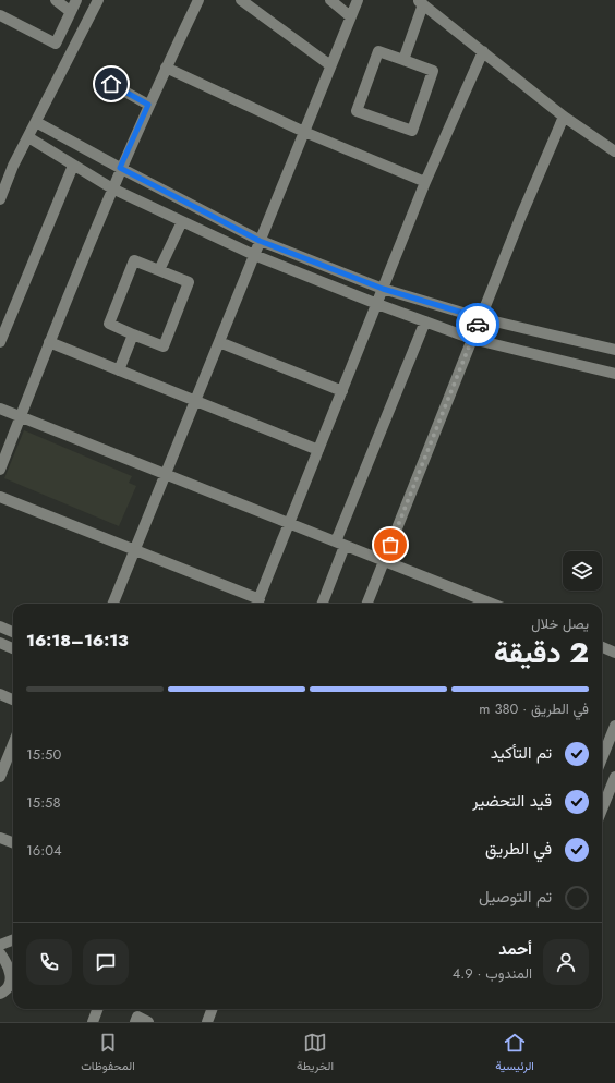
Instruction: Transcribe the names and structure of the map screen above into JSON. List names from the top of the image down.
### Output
{
  "page": {
    "heading": ["2 دقيقة", "يصل خلال", "16:13–16:18"],
    "panel": ["أحمد", "المندوب · 4.9"],
    "bar": "في الطريق · 380 m",
    "list": [
      ["تم التأكيد", "15:50"],
      ["قيد التحضير", "15:58"],
      ["في الطريق", "16:04"],
      "تم التوصيل"
    ],
    "tabs": ["الرئيسية", "الخريطة", "المحفوظات"]
  }
}
